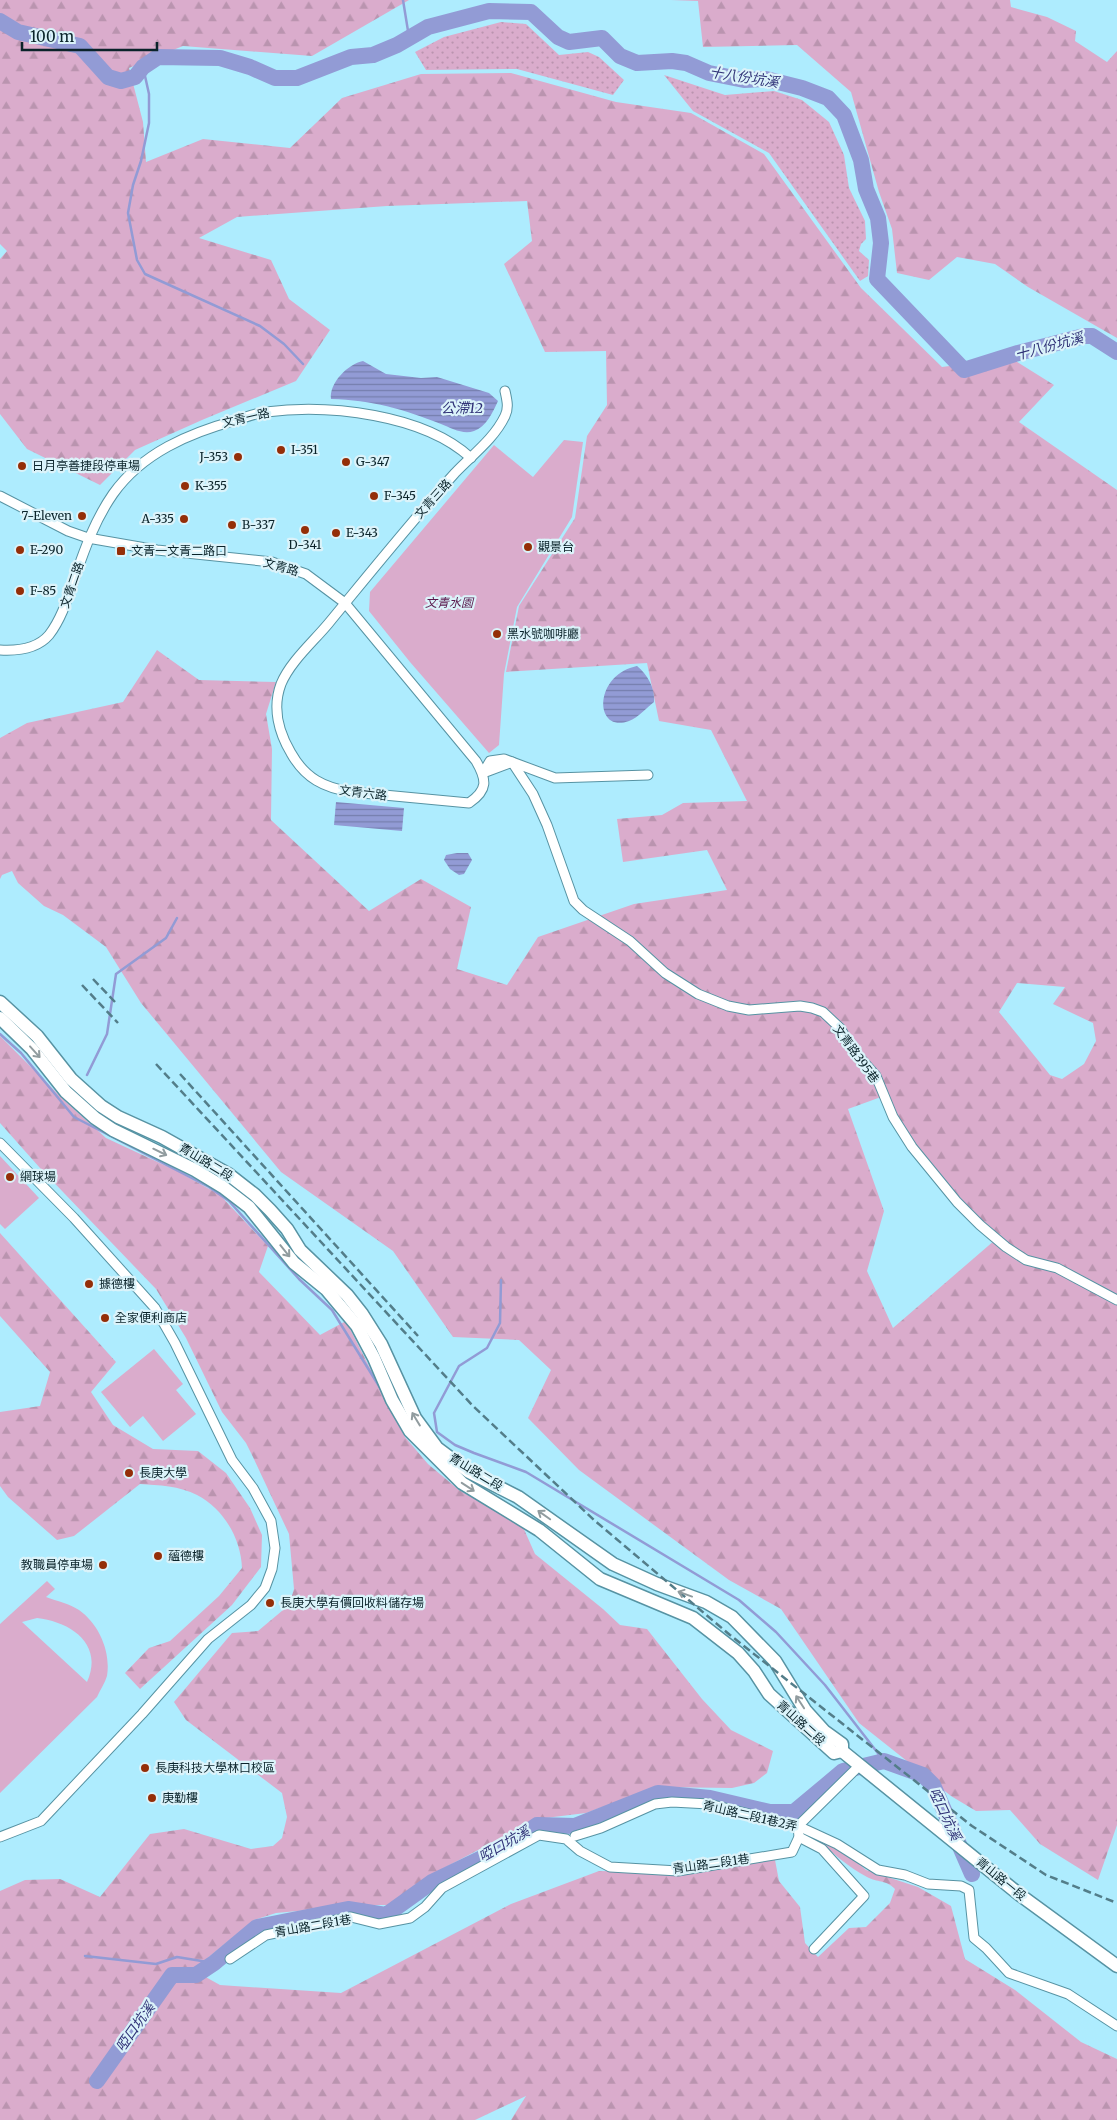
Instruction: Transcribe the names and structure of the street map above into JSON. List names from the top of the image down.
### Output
{
  "streets": {
    "street": [
      "文青一路",
      "文青三路",
      "文青路",
      "文青二路",
      "文青六路",
      "文青路395巷",
      "青山路二段",
      "青山路二段1巷2弄",
      "青山路二段1巷",
      "青山路一段"
    ]
  },
  "crossings": [
    ["文青一路", "文青三路"],
    ["文青一路", "文青路"],
    ["文青一路", "文青二路"],
    ["文青三路", "文青路"],
    ["文青三路", "文青六路"],
    ["文青路", "文青二路"],
    ["文青路", "文青六路"],
    ["青山路二段", "青山路一段"]
  ],
  "water": ["十八份坑溪", "公滯12", "啞口坑溪"],
  "parks": ["文青水園"],
  "places": {
    "other": [
      "I-351",
      "J-353",
      "G-347",
      "日月亭善捷段停車場",
      "K-355",
      "F-345",
      "7-Eleven",
      "A-335",
      "B-337",
      "D-341",
      "E-343",
      "觀景台",
      "E-290",
      "F-85",
      "黑水號咖啡廳",
      "網球場",
      "據德樓",
      "全家便利商店",
      "長庚大學",
      "蘊德樓",
      "教職員停車場",
      "長庚大學有價回收料儲存場",
      "長庚科技大學林口校區",
      "庚勤樓"
    ],
    "transit": ["文青一文青二路口"]
  },
  "scale_bar": "100 m"
}
